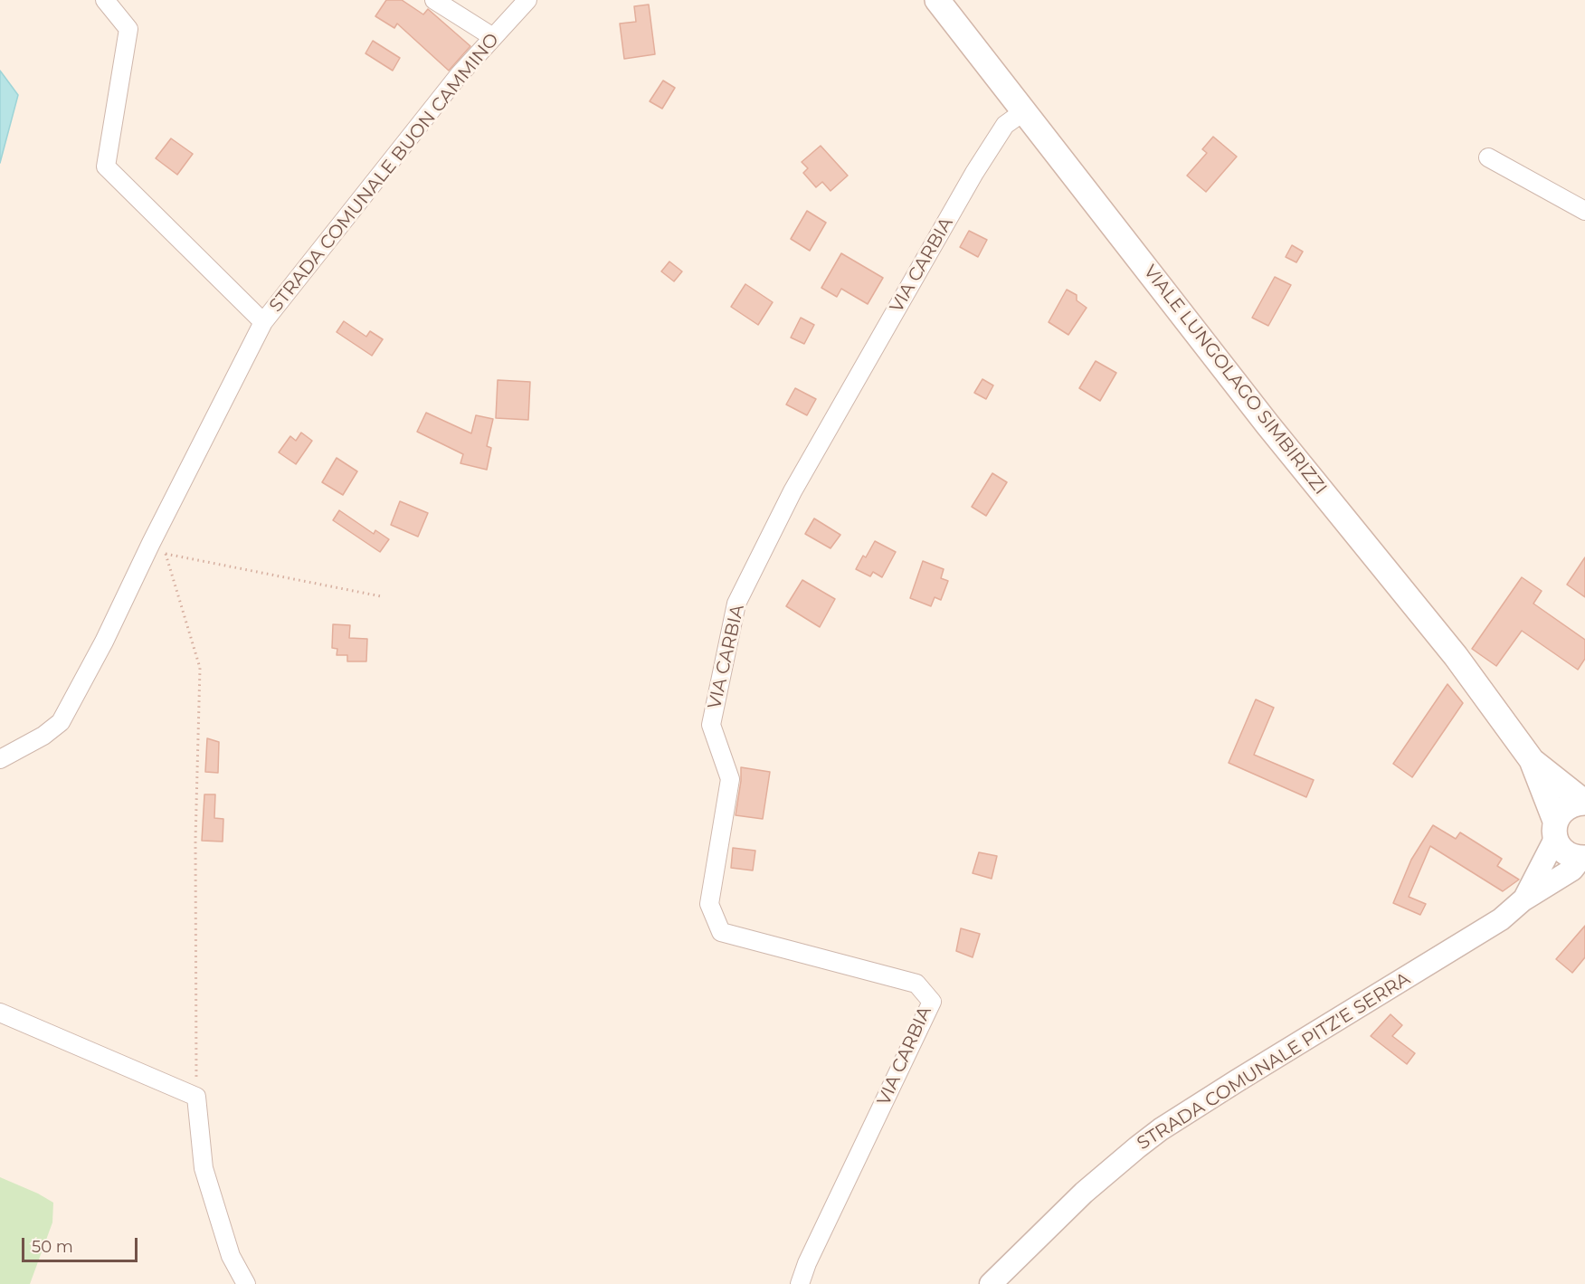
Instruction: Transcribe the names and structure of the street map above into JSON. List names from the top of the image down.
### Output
{
  "streets": {
    "main road": ["VIALE LUNGOLAGO SIMBIRIZZI"],
    "street": ["STRADA COMUNALE BUON CAMMINO", "VIA CARBIA", "STRADA COMUNALE PITZ'E SERRA"]
  },
  "crossings": [
    ["VIA CARBIA", "VIALE LUNGOLAGO SIMBIRIZZI"],
    ["VIALE LUNGOLAGO SIMBIRIZZI", "STRADA COMUNALE PITZ'E SERRA"]
  ],
  "scale_bar": "50 m"
}
